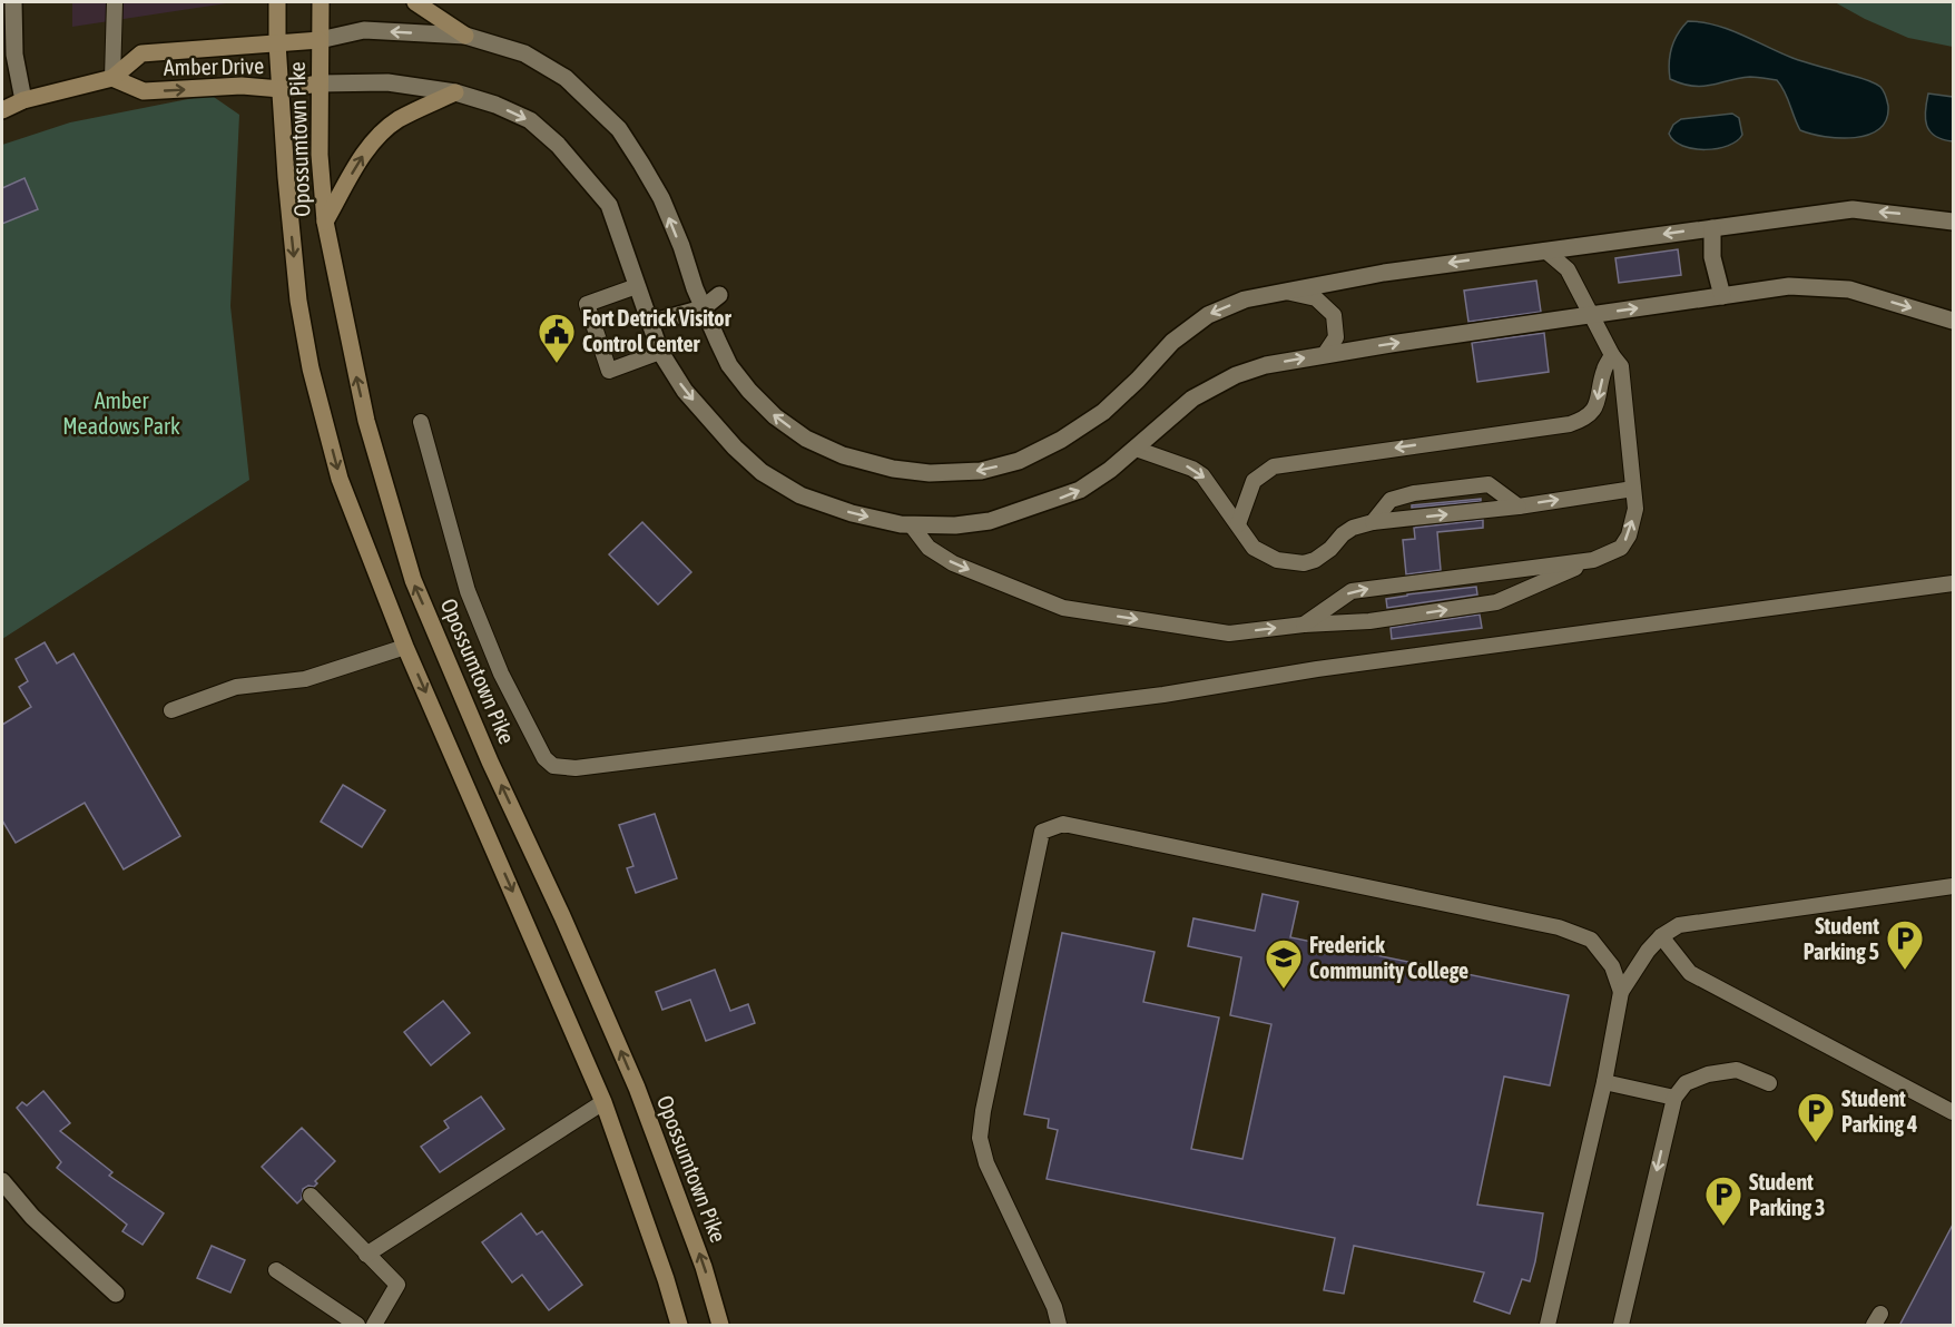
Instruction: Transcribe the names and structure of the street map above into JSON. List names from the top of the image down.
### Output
{
  "streets": {
    "main road": ["Amber Drive", "Opossumtown Pike"]
  },
  "crossings": [
    ["Amber Drive", "Opossumtown Pike"]
  ],
  "parks": ["Amber Meadows Park"],
  "places": {
    "public building": ["Fort Detrick Visitor Control Center"],
    "parking": ["Student Parking 5", "Student Parking 4", "Student Parking 3"],
    "school or university": ["Frederick Community College"]
  }
}
